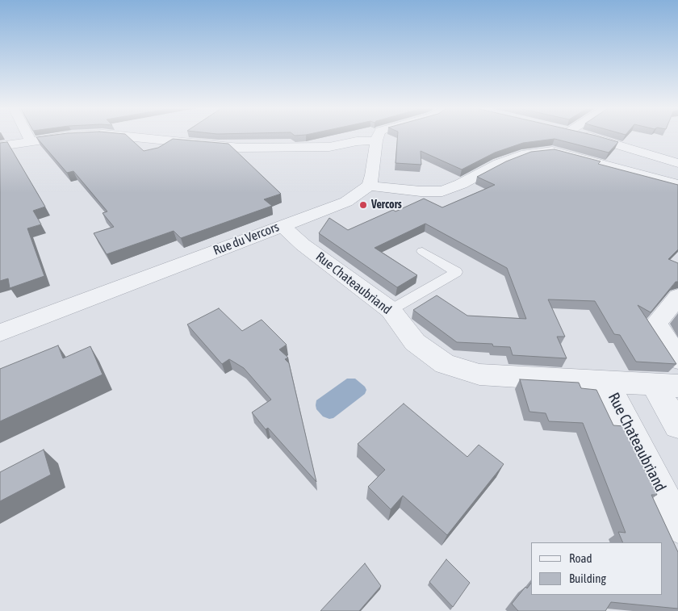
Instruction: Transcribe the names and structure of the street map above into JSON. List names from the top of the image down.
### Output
{
  "streets": {
    "street": ["Rue du Vercors", "Rue Chateaubriand"]
  },
  "crossings": [
    ["Rue du Vercors", "Rue Chateaubriand"]
  ],
  "places": ["Vercors"],
  "legend": ["Road", "Building"]
}
